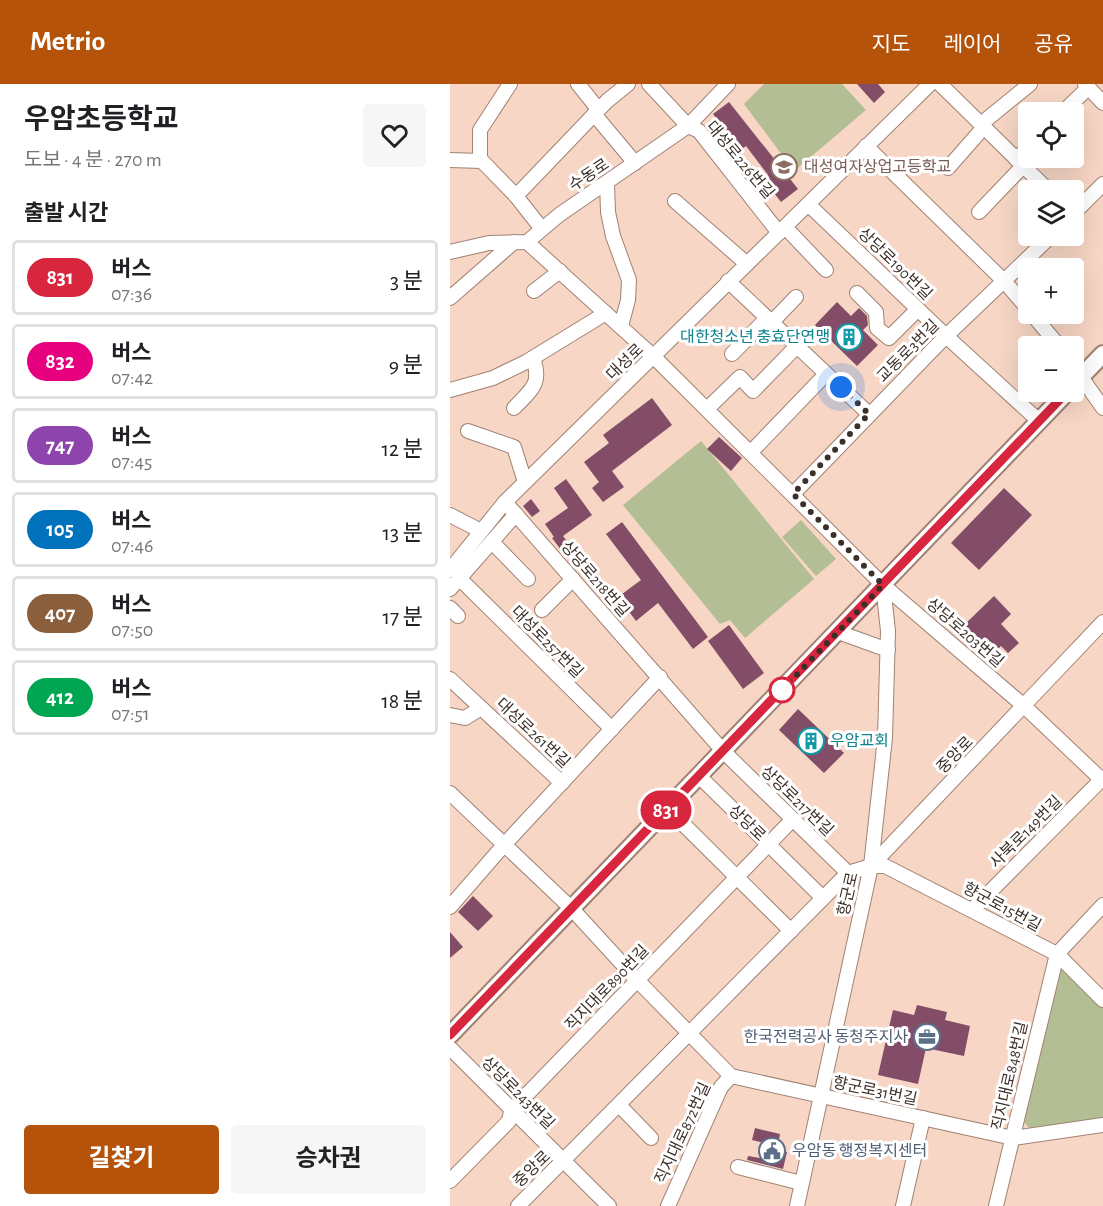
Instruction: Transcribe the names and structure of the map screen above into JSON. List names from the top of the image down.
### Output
{
  "streets": {
    "street": [
      "대성로226번길",
      "수동로",
      "상당로190번길",
      "교동로3번길",
      "대성로",
      "상당로218번길",
      "상당로203번길",
      "대성로257번길",
      "대성로261번길",
      "중앙로",
      "상당로217번길",
      "상당로",
      "사북로149번길",
      "향군로",
      "향군로15번길",
      "직지대로890번길",
      "직지대로848번길",
      "향군로31번길",
      "상당로243번길",
      "직지대로872번길"
    ]
  },
  "crossings": [
    ["대성로226번길", "수동로"],
    ["대성로226번길", "대성로"],
    ["수동로", "상당로203번길"],
    ["상당로190번길", "교동로3번길"],
    ["상당로190번길", "대성로"],
    ["교동로3번길", "상당로203번길"],
    ["대성로", "상당로218번길"],
    ["대성로", "상당로203번길"],
    ["대성로", "대성로257번길"],
    ["상당로218번길", "상당로217번길"],
    ["상당로203번길", "중앙로"],
    ["상당로203번길", "사북로149번길"],
    ["상당로203번길", "향군로"],
    ["중앙로", "상당로217번길"],
    ["중앙로", "향군로"],
    ["중앙로", "향군로15번길"],
    ["중앙로", "상당로243번길"],
    ["상당로217번길", "직지대로890번길"],
    ["상당로", "직지대로890번길"],
    ["사북로149번길", "향군로15번길"],
    ["향군로", "향군로15번길"],
    ["향군로", "향군로31번길"],
    ["향군로15번길", "직지대로848번길"],
    ["직지대로890번길", "상당로243번길"],
    ["직지대로848번길", "향군로31번길"],
    ["향군로31번길", "직지대로872번길"]
  ],
  "places": {
    "school or university": ["대성여자상업고등학교"],
    "building": ["대한청소년 충효단연맹", "우암교회"],
    "office": ["한국전력공사 동청주지사"],
    "public building": ["우암동 행정복지센터"]
  },
  "lines": ["bus line 831"],
  "page": {
    "header": "Metrio",
    "nav": ["지도", "레이어", "공유"],
    "heading": [
      ["우암초등학교", "도보 · 4 분 · 270 m"],
      "출발 시간"
    ],
    "on_map": "831",
    "map_buttons": ["+", "−"],
    "list": [
      {
        "mark": "831",
        "name": "버스",
        "note": "07:36",
        "value": "3 분"
      },
      {
        "mark": "832",
        "name": "버스",
        "note": "07:42",
        "value": "9 분"
      },
      {
        "mark": "747",
        "name": "버스",
        "note": "07:45",
        "value": "12 분"
      },
      {
        "mark": "105",
        "name": "버스",
        "note": "07:46",
        "value": "13 분"
      },
      {
        "mark": "407",
        "name": "버스",
        "note": "07:50",
        "value": "17 분"
      },
      {
        "mark": "412",
        "name": "버스",
        "note": "07:51",
        "value": "18 분"
      }
    ],
    "buttons": ["길찾기", "승차권"]
  }
}
